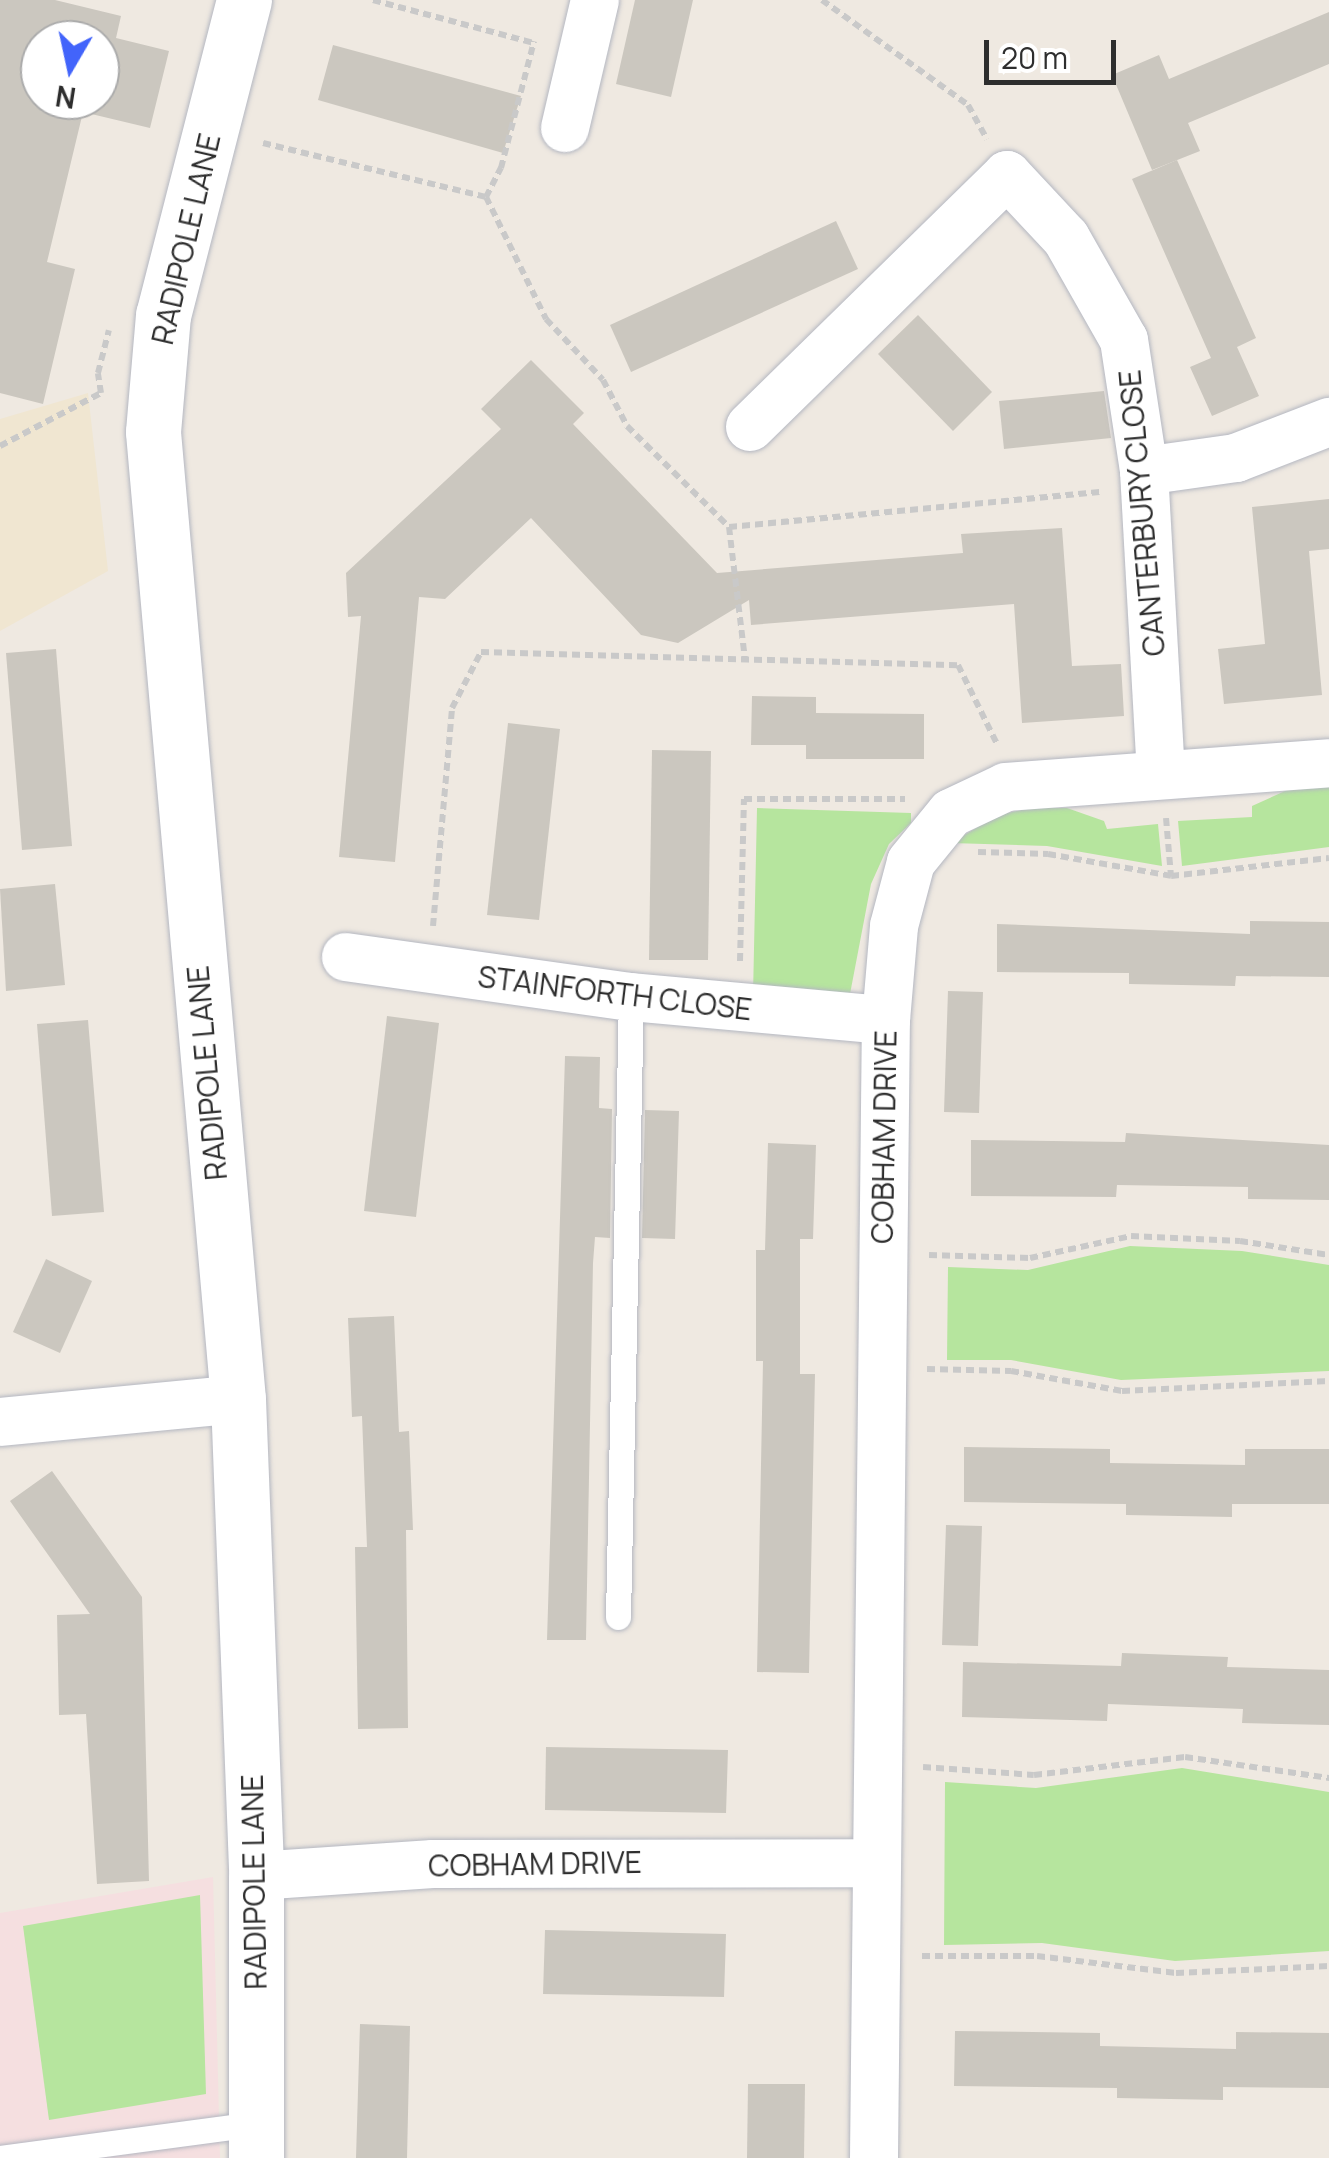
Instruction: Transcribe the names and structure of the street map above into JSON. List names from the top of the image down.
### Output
{
  "streets": {
    "main road": ["RADIPOLE LANE"],
    "street": ["CANTERBURY CLOSE", "STAINFORTH CLOSE", "COBHAM DRIVE"]
  },
  "crossings": [
    ["RADIPOLE LANE", "COBHAM DRIVE"],
    ["STAINFORTH CLOSE", "COBHAM DRIVE"]
  ],
  "scale_bar": "20 m",
  "north": "bottom"
}
